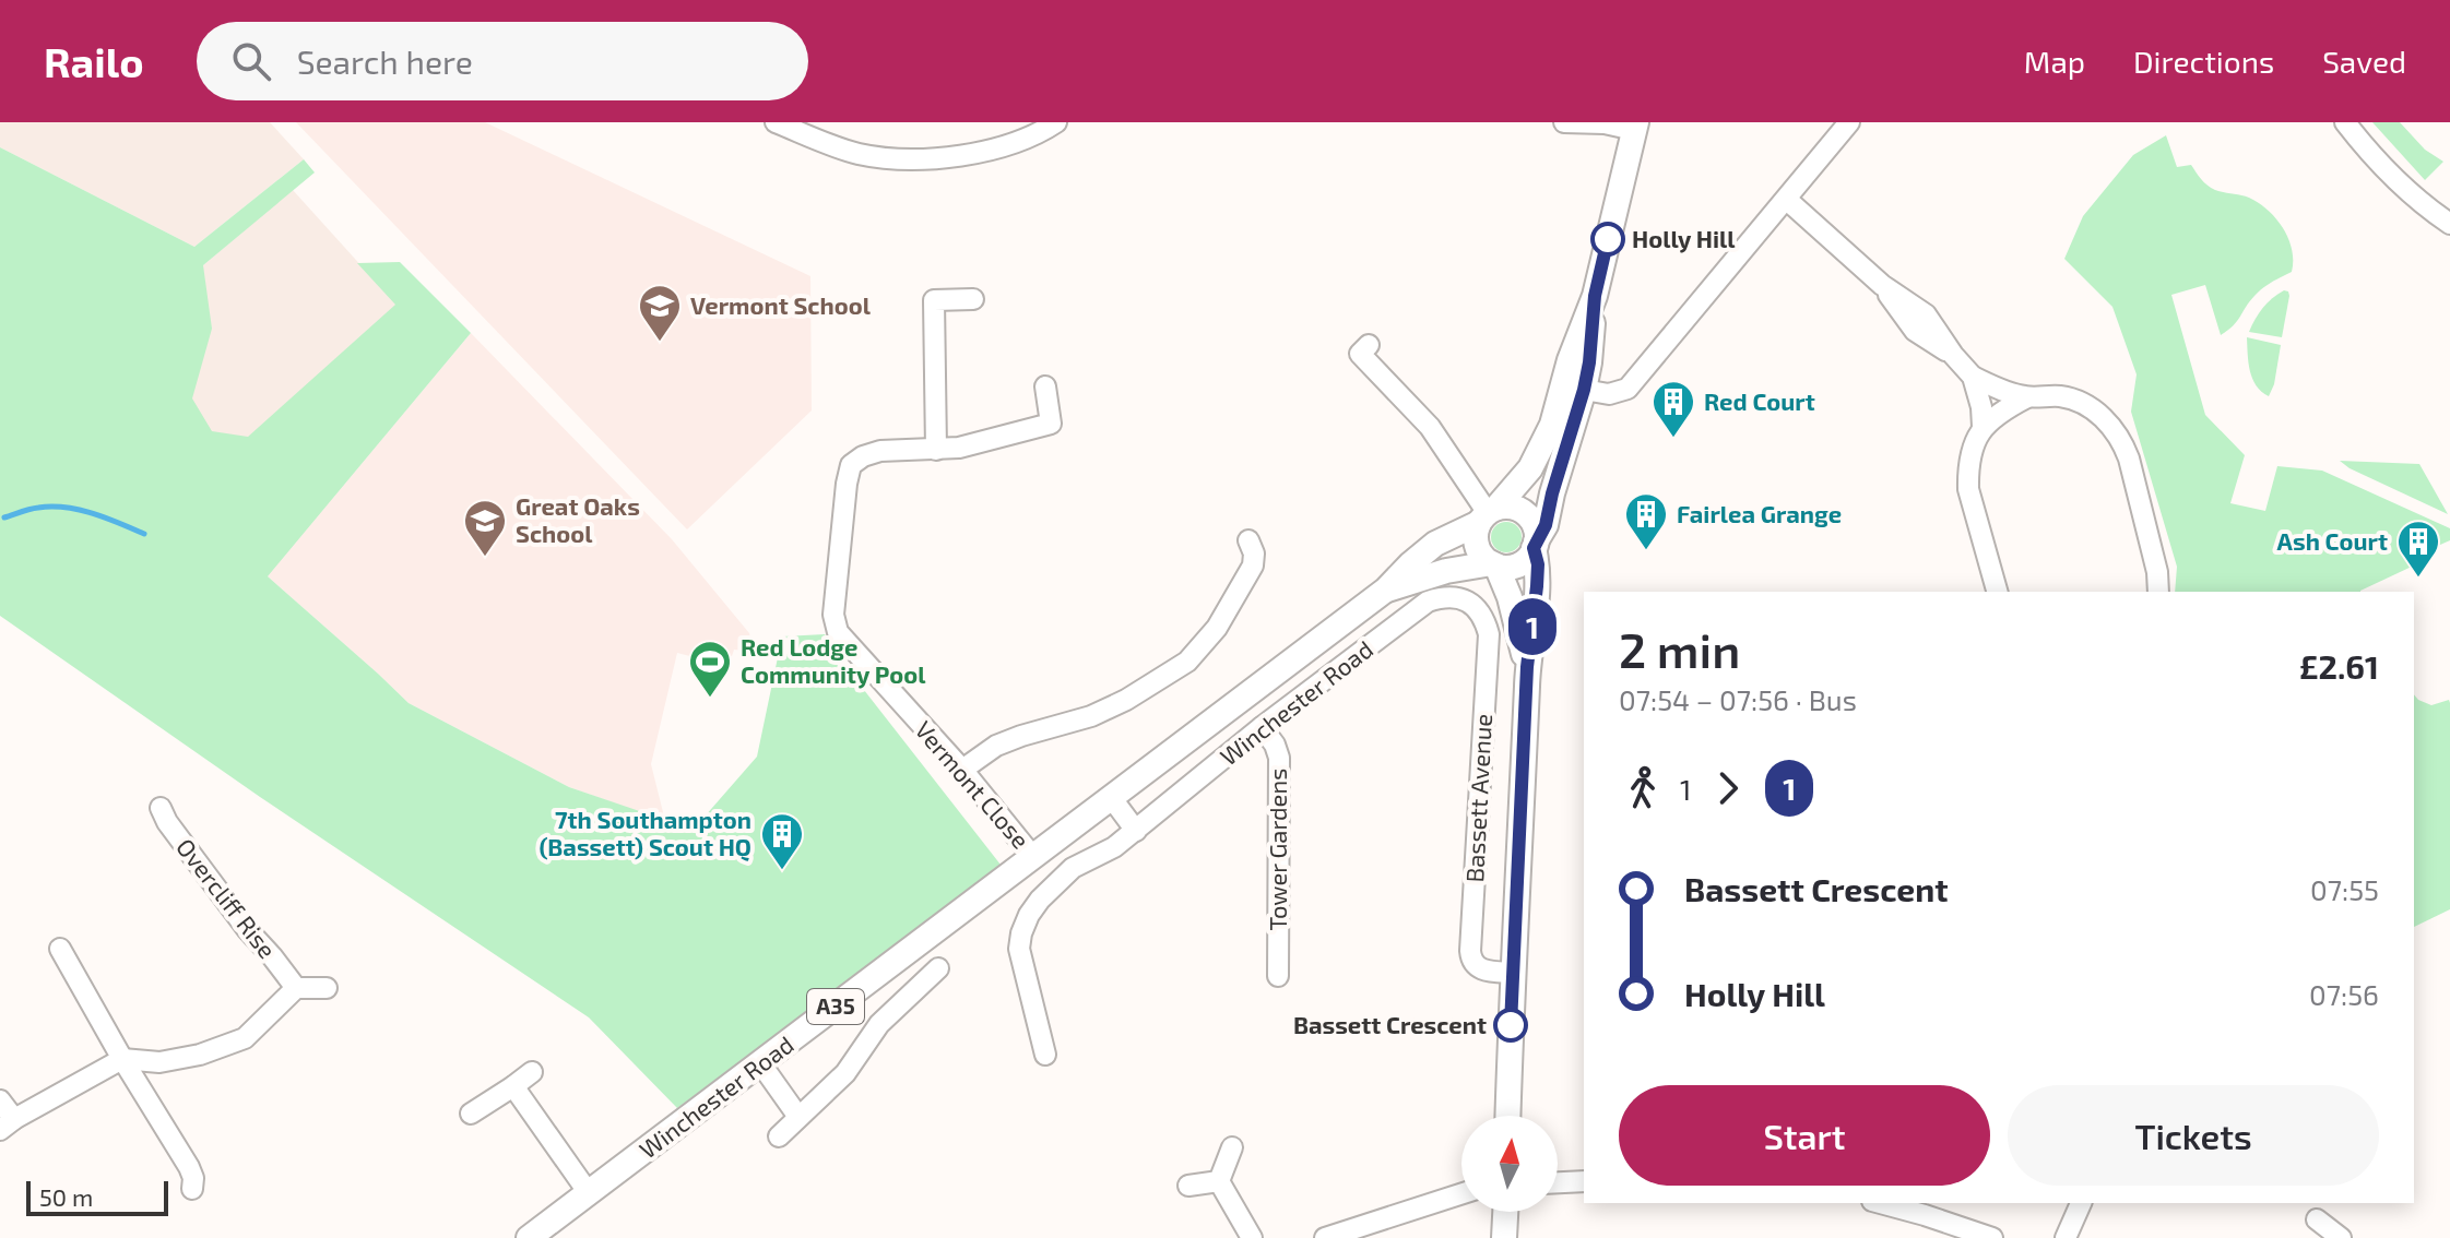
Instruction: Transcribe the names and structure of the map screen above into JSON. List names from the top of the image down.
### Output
{
  "streets": {
    "main road": ["Winchester Road", "Bassett Avenue", "A35"],
    "street": ["Vermont Close", "Tower Gardens", "Overcliff Rise"]
  },
  "crossings": [
    ["Winchester Road", "Vermont Close"],
    ["Winchester Road", "Bassett Avenue"],
    ["Winchester Road", "Tower Gardens"]
  ],
  "places": {
    "other": ["Holly Hill", "Bassett Crescent"],
    "school or university": ["Vermont School", "Great Oaks School"],
    "building": [
      "Red Court",
      "Fairlea Grange",
      "Ash Court",
      "7th Southampton (Bassett) Scout HQ"
    ],
    "sports": ["Red Lodge Community Pool"]
  },
  "lines": ["bus line 1"],
  "scale_bar": "50 m",
  "north": "top",
  "page": {
    "header": "Railo",
    "search": "Search here",
    "nav": ["Map", "Directions", "Saved"],
    "on_map": "1",
    "heading": ["2 min", "07:54 – 07:56 · Bus", "£2.61"],
    "legs": ["1", "1"],
    "list": [
      {
        "name": "Bassett Crescent",
        "value": "07:55"
      },
      {
        "name": "Holly Hill",
        "value": "07:56"
      }
    ],
    "buttons": ["Start", "Tickets"],
    "scale": "50 m"
  }
}
